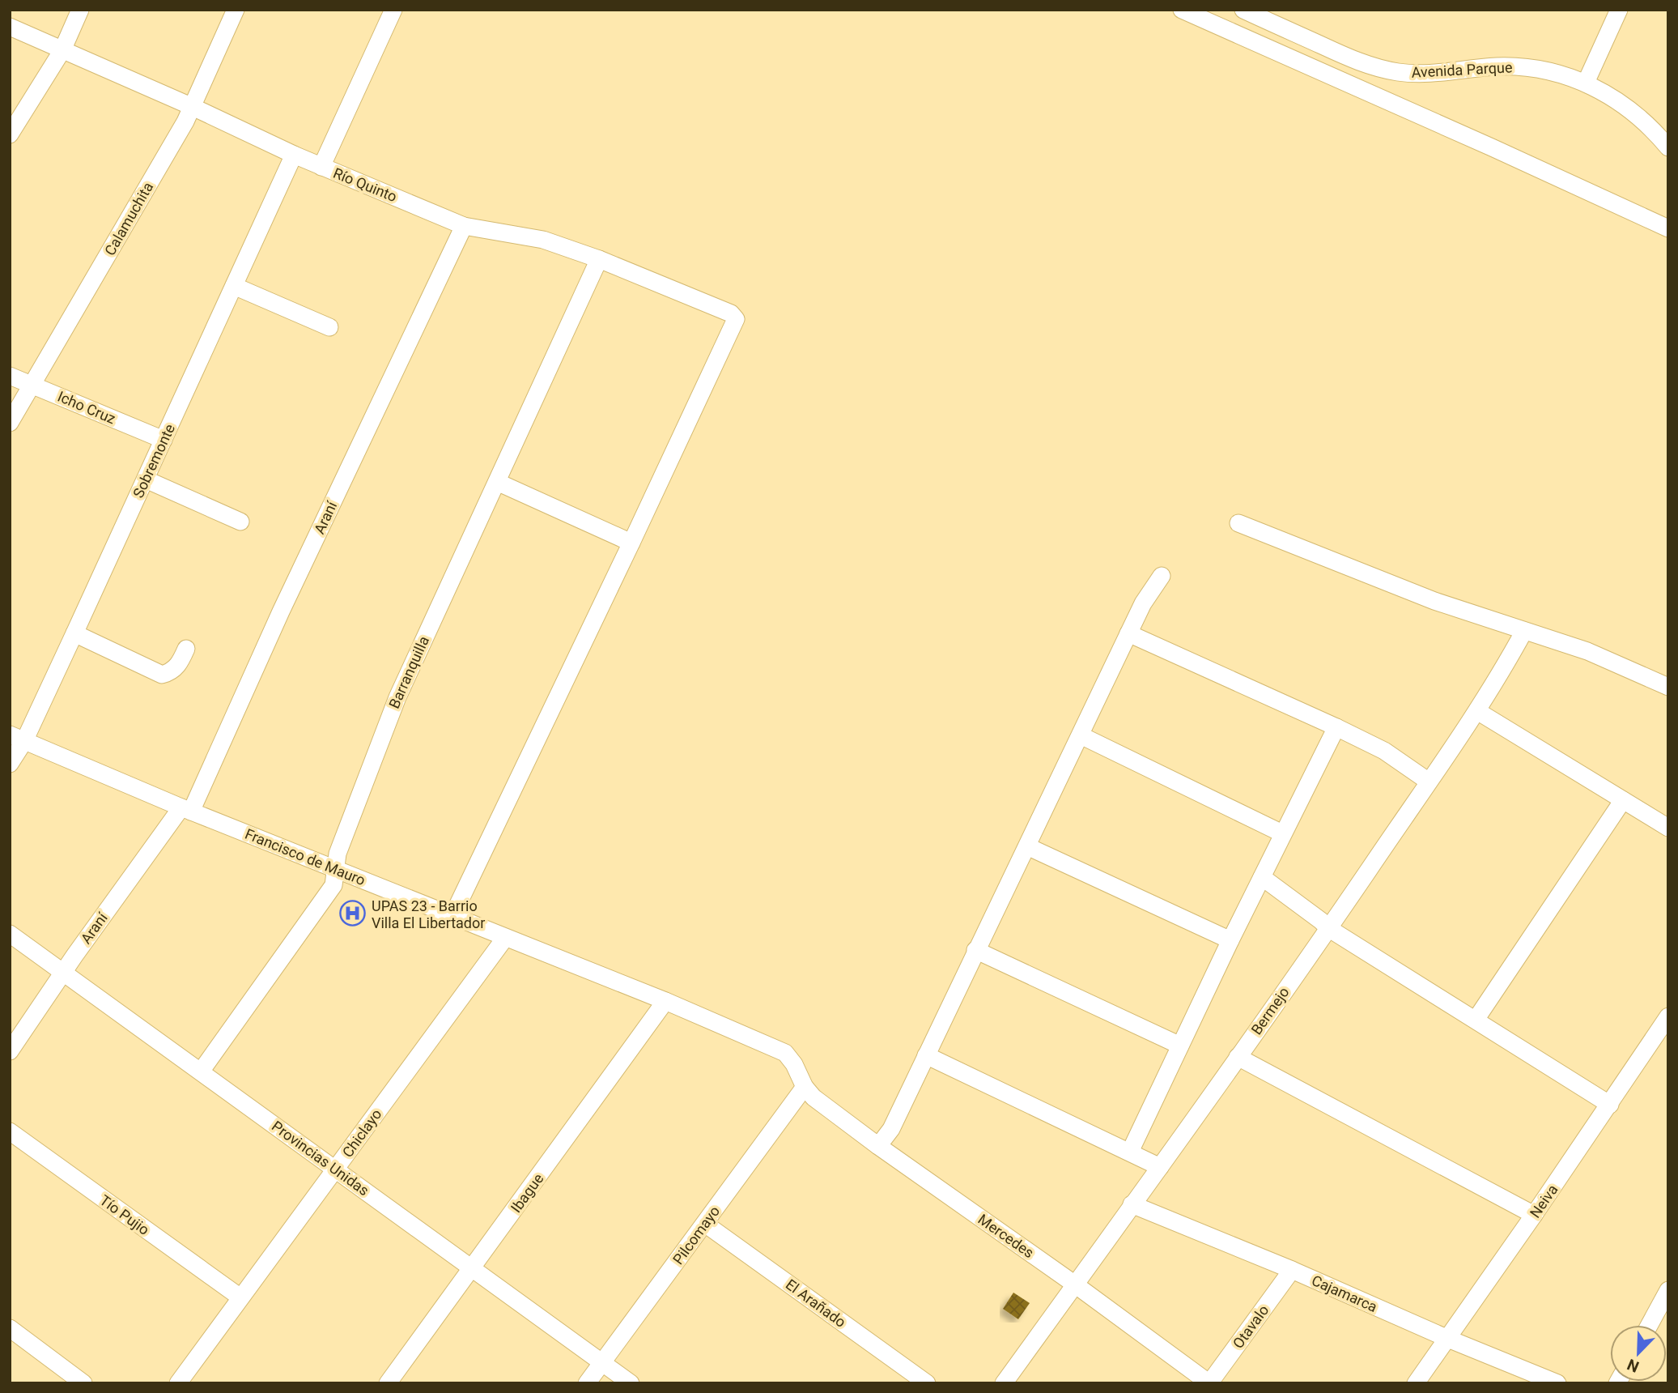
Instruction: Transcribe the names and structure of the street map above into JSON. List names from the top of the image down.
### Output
{
  "streets": {
    "street": [
      "Avenida Parque",
      "Río Quinto",
      "Calamuchita",
      "Icho Cruz",
      "Sobremonte",
      "Araní",
      "Barranquilla",
      "Francisco de Mauro",
      "Bermejo",
      "Chiclayo",
      "Provincias Unidas",
      "Ibague",
      "Neiva",
      "Tío Pujio",
      "Pilcomayo",
      "Mercedes",
      "Cajamarca",
      "El Arañado",
      "Otavalo"
    ]
  },
  "crossings": [
    ["Río Quinto", "Calamuchita"],
    ["Río Quinto", "Sobremonte"],
    ["Río Quinto", "Araní"],
    ["Río Quinto", "Barranquilla"],
    ["Calamuchita", "Icho Cruz"],
    ["Icho Cruz", "Sobremonte"],
    ["Sobremonte", "Francisco de Mauro"],
    ["Araní", "Francisco de Mauro"],
    ["Araní", "Provincias Unidas"],
    ["Barranquilla", "Francisco de Mauro"],
    ["Barranquilla", "Provincias Unidas"],
    ["Francisco de Mauro", "Chiclayo"],
    ["Francisco de Mauro", "Ibague"],
    ["Francisco de Mauro", "Pilcomayo"],
    ["Francisco de Mauro", "Mercedes"],
    ["Bermejo", "Mercedes"],
    ["Bermejo", "Cajamarca"],
    ["Chiclayo", "Provincias Unidas"],
    ["Chiclayo", "Tío Pujio"],
    ["Provincias Unidas", "Ibague"],
    ["Provincias Unidas", "Pilcomayo"],
    ["Neiva", "Cajamarca"],
    ["Pilcomayo", "Mercedes"],
    ["Pilcomayo", "El Arañado"],
    ["Mercedes", "Otavalo"],
    ["Cajamarca", "Otavalo"]
  ],
  "places": {
    "hospital": ["UPAS 23 - Barrio Villa El Libertador"]
  },
  "north": "bottom left"
}
